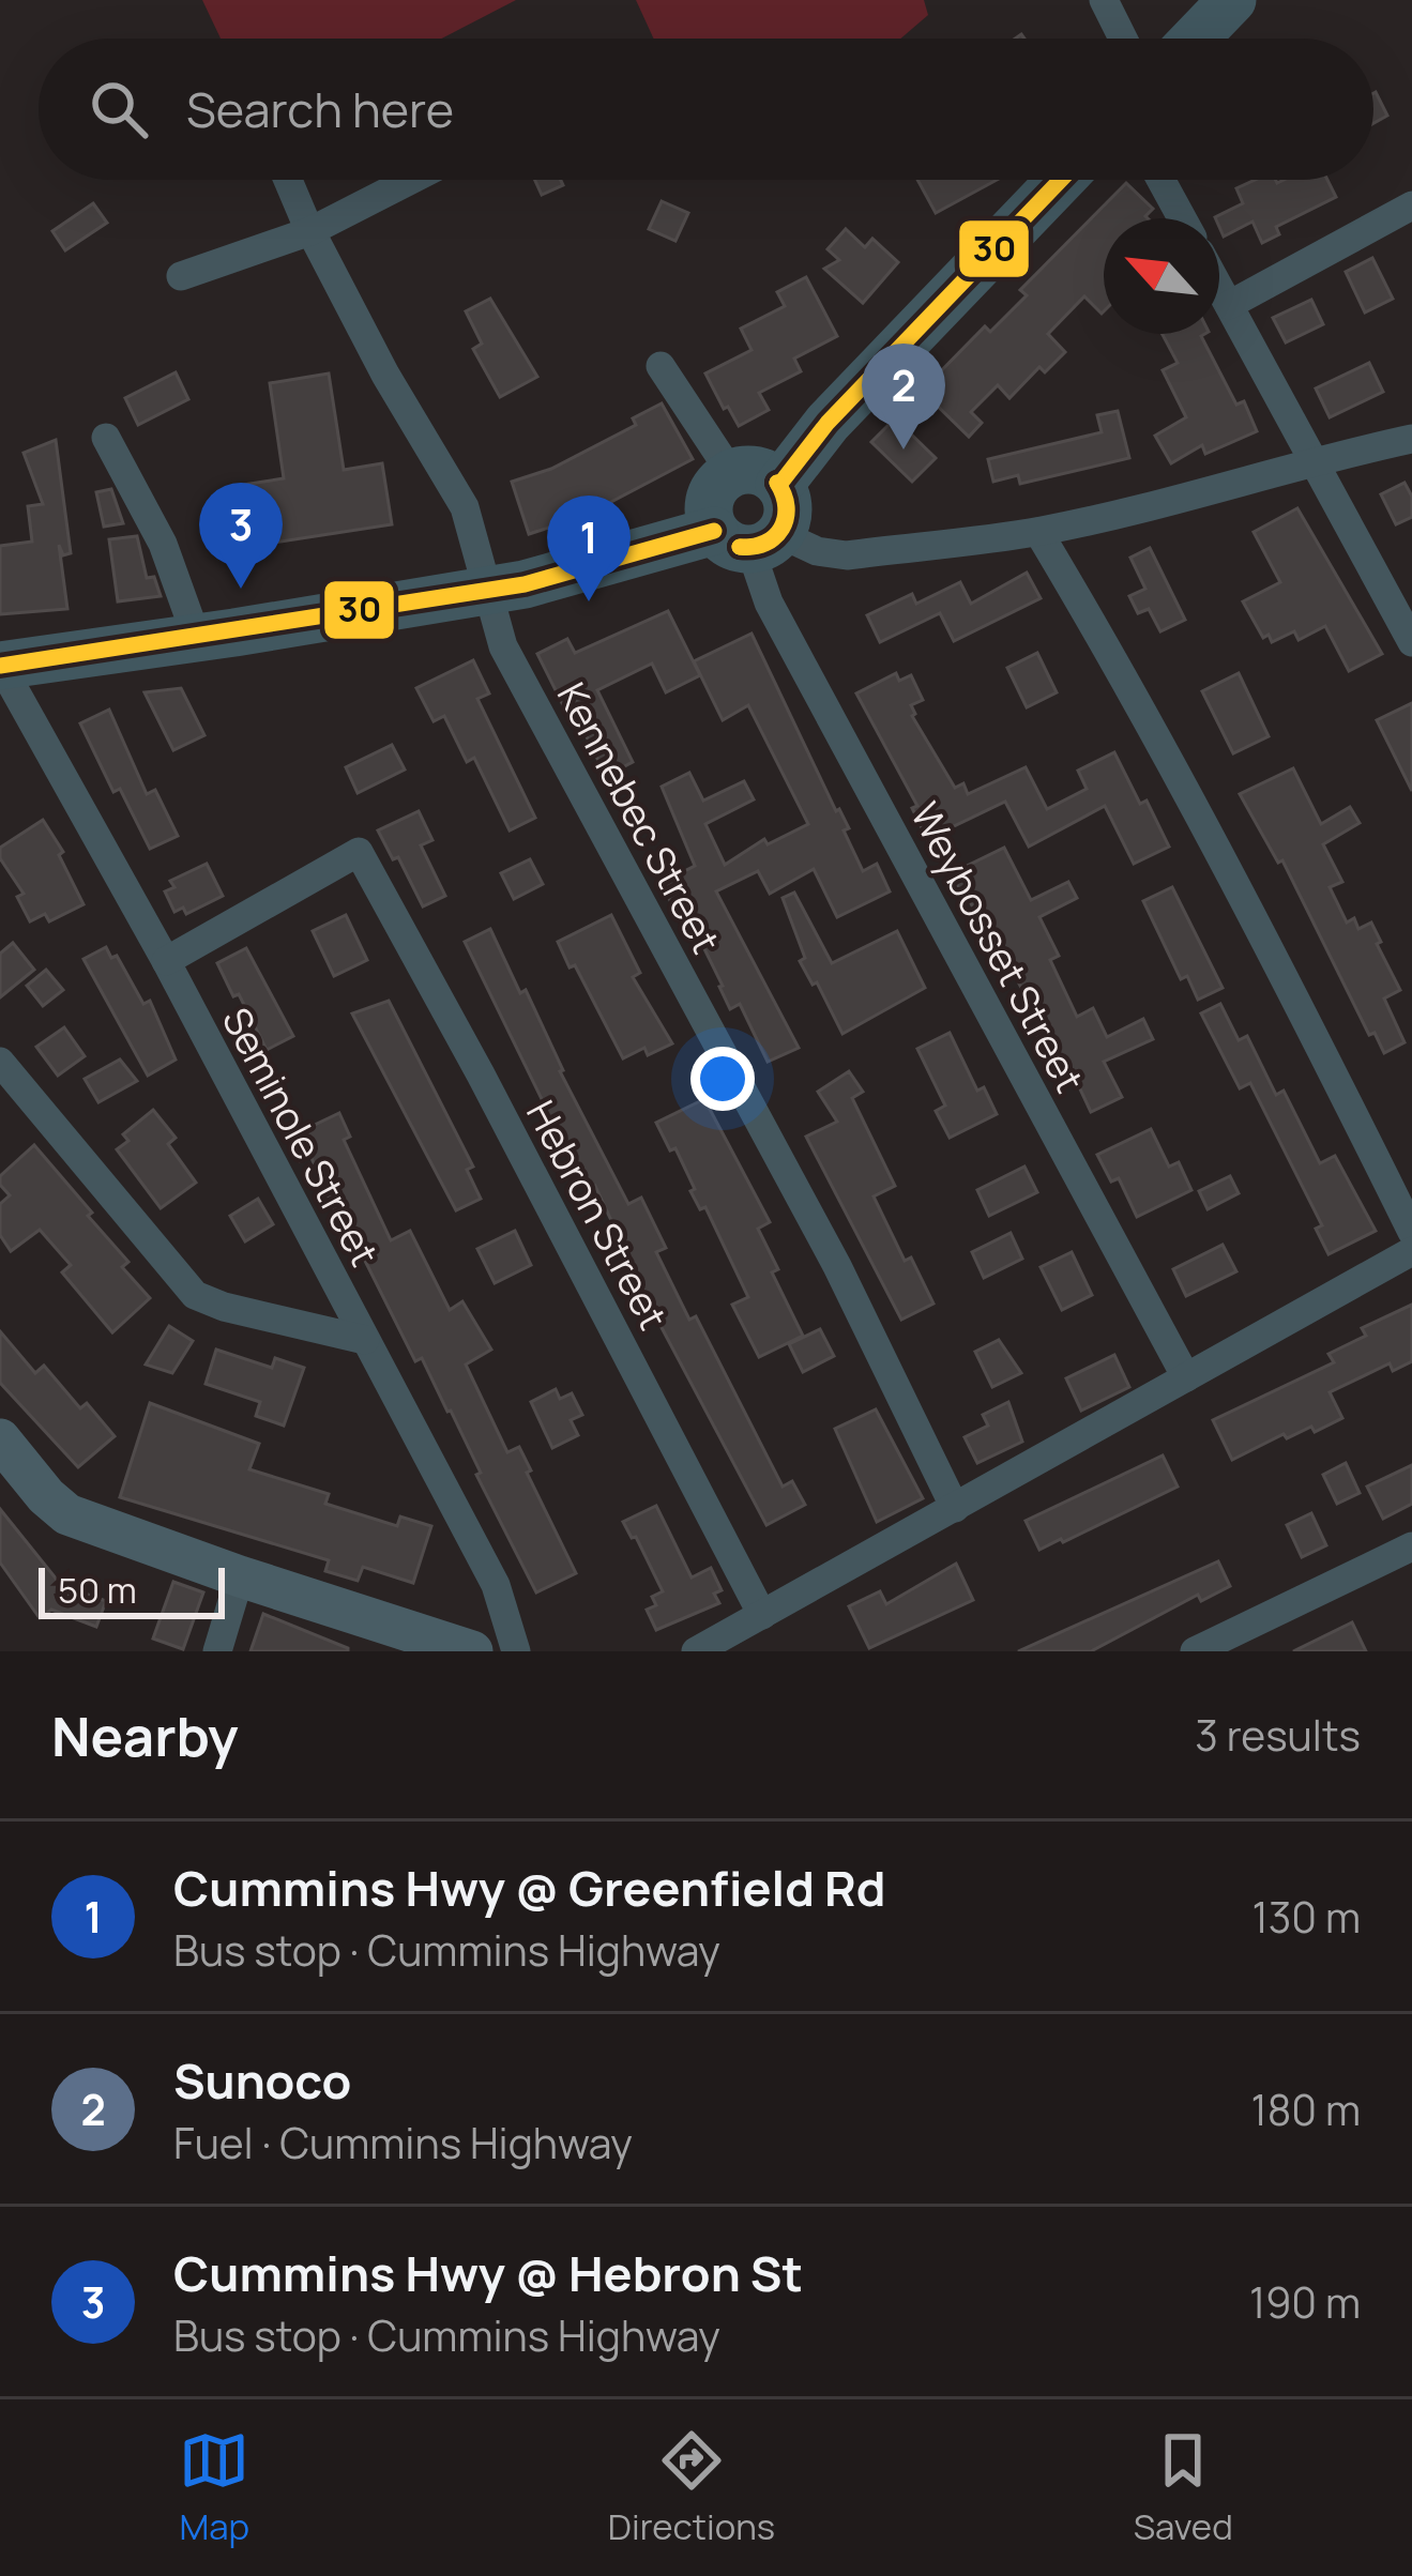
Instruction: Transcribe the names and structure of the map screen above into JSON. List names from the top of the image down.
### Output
{
  "streets": {
    "street": [
      "Kennebec Street",
      "Weybosset Street",
      "Seminole Street",
      "Hebron Street"
    ]
  },
  "crossings": [
    ["Seminole Street", "Hebron Street"]
  ],
  "lines": ["transit line 30"],
  "scale_bar": "50 m",
  "north": "top left",
  "page": {
    "search": "Search here",
    "pins": ["2", "3", "1"],
    "scale": "50 m",
    "heading": ["Nearby", "3 results"],
    "list": [
      {
        "mark": "1",
        "name": "Cummins Hwy @ Greenfield Rd",
        "note": "Bus stop · Cummins Highway",
        "value": "130 m"
      },
      {
        "mark": "2",
        "name": "Sunoco",
        "note": "Fuel · Cummins Highway",
        "value": "180 m"
      },
      {
        "mark": "3",
        "name": "Cummins Hwy @ Hebron St",
        "note": "Bus stop · Cummins Highway",
        "value": "190 m"
      }
    ],
    "nav": ["Map", "Directions", "Saved"]
  }
}
